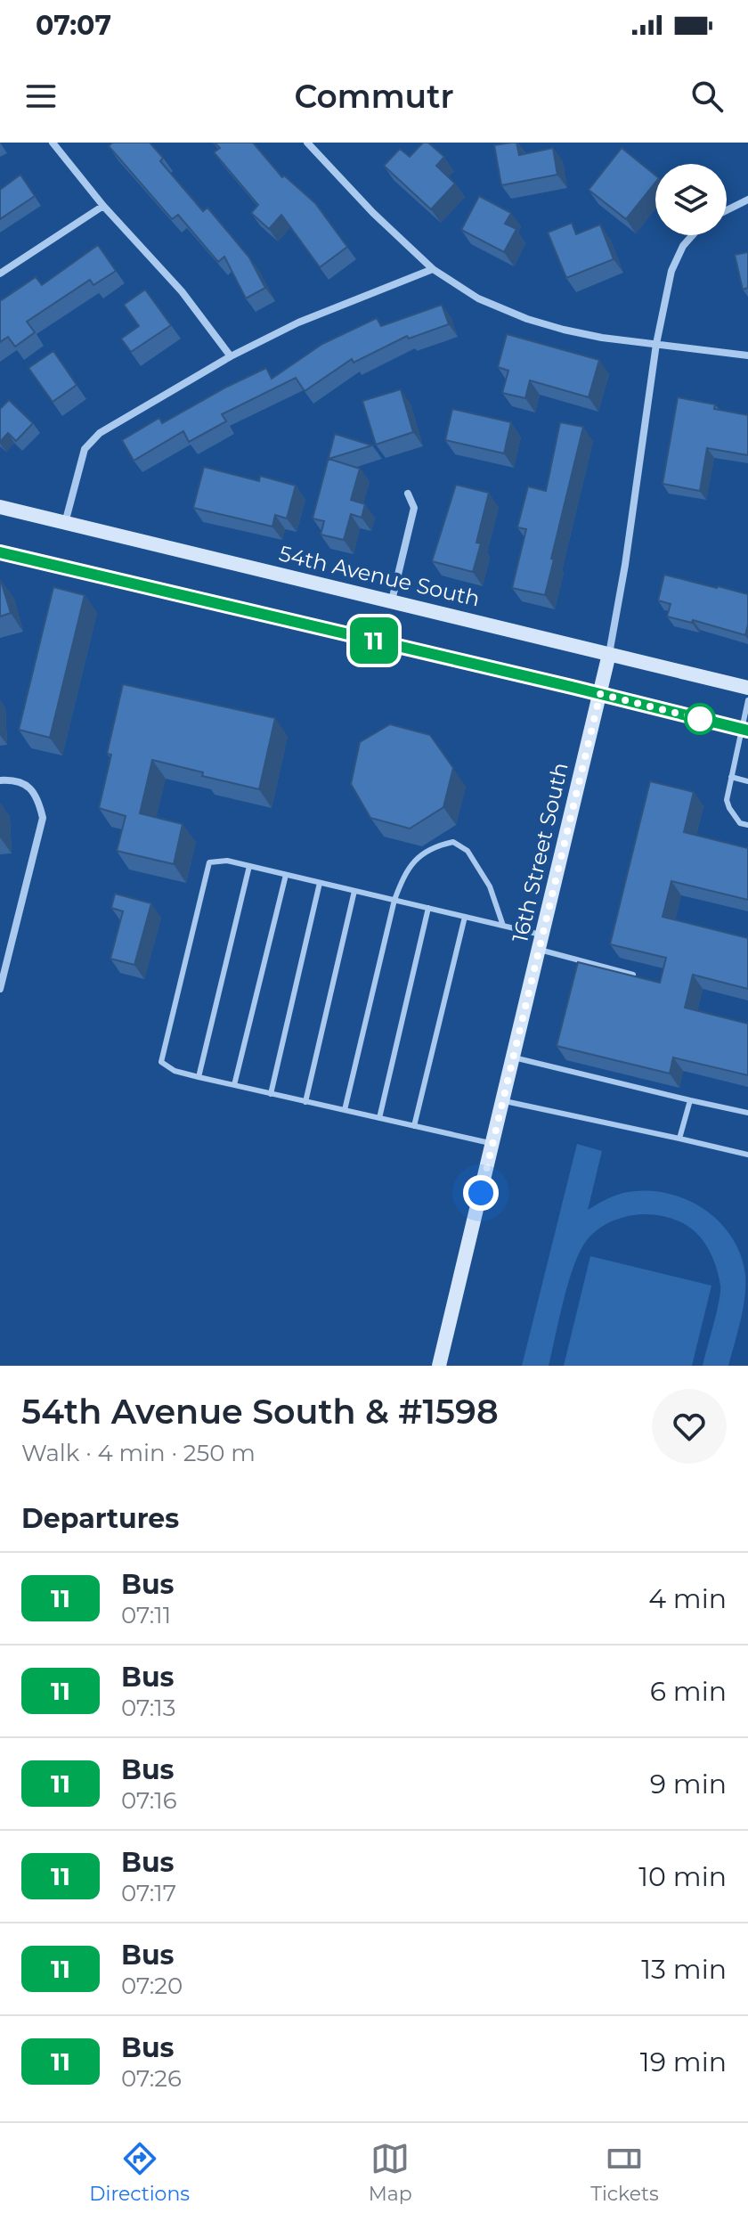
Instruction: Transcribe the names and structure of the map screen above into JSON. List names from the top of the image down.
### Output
{
  "streets": {
    "main road": ["54th Avenue South", "16th Street South"]
  },
  "crossings": [
    ["54th Avenue South", "16th Street South"]
  ],
  "lines": ["bus line 11"],
  "page": {
    "status": "07:07",
    "header": "Commutr",
    "on_map": "11",
    "heading": [
      ["54th Avenue South & #1598", "Walk · 4 min · 250 m"],
      "Departures"
    ],
    "list": [
      {
        "mark": "11",
        "name": "Bus",
        "note": "07:11",
        "value": "4 min"
      },
      {
        "mark": "11",
        "name": "Bus",
        "note": "07:13",
        "value": "6 min"
      },
      {
        "mark": "11",
        "name": "Bus",
        "note": "07:16",
        "value": "9 min"
      },
      {
        "mark": "11",
        "name": "Bus",
        "note": "07:17",
        "value": "10 min"
      },
      {
        "mark": "11",
        "name": "Bus",
        "note": "07:20",
        "value": "13 min"
      },
      {
        "mark": "11",
        "name": "Bus",
        "note": "07:26",
        "value": "19 min"
      }
    ],
    "tabs": ["Directions", "Map", "Tickets"]
  }
}
